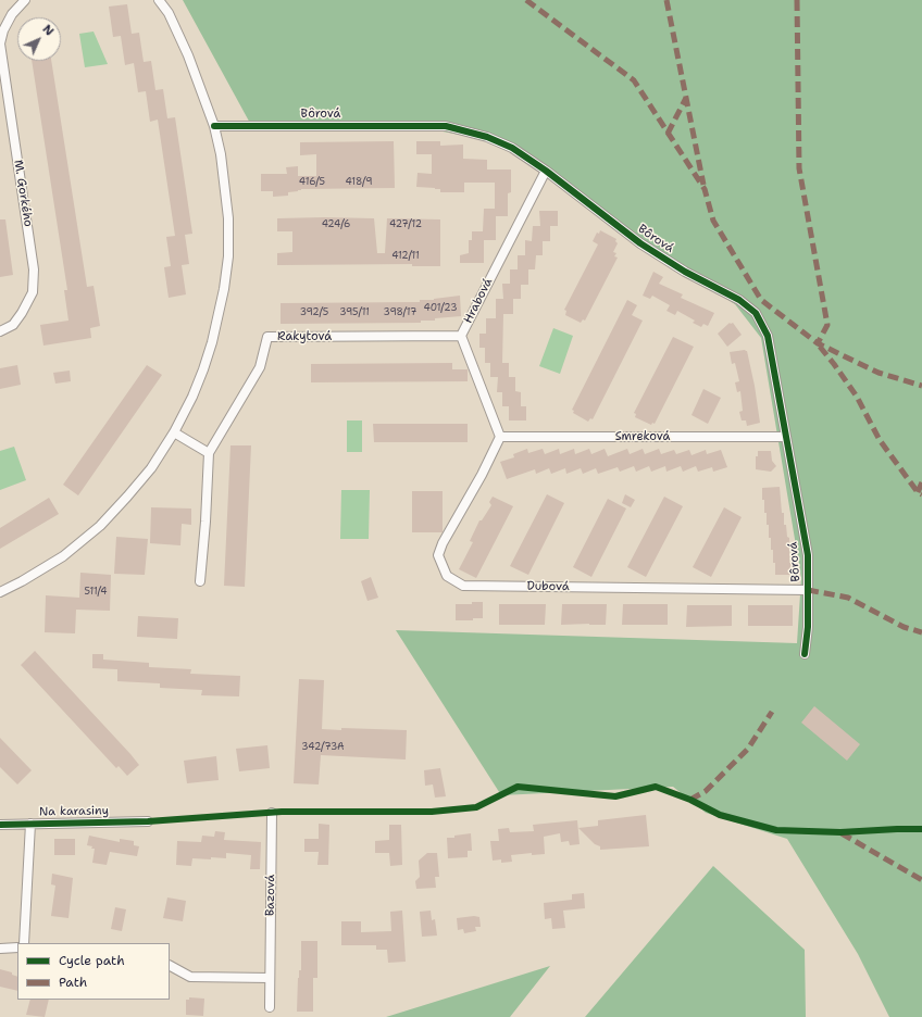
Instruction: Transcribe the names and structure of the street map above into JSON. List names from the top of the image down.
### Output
{
  "streets": {
    "street": [
      "Bôrová",
      "M. Gorkého",
      "Hrabová",
      "Rakytová",
      "Smreková",
      "Dubová",
      "Na karasiny",
      "Bazová"
    ]
  },
  "crossings": [
    ["Bôrová", "Hrabová"],
    ["Bôrová", "Smreková"],
    ["Bôrová", "Dubová"],
    ["Hrabová", "Rakytová"],
    ["Hrabová", "Smreková"],
    ["Hrabová", "Dubová"],
    ["Smreková", "Dubová"]
  ],
  "house_numbers": [
    "416/5",
    "418/9",
    "424/6",
    "427/12",
    "412/11",
    "401/23",
    "392/5",
    "395/11",
    "398/17",
    "511/4",
    "342/73A"
  ],
  "legend": ["Cycle path", "Path"],
  "north": "top right"
}
